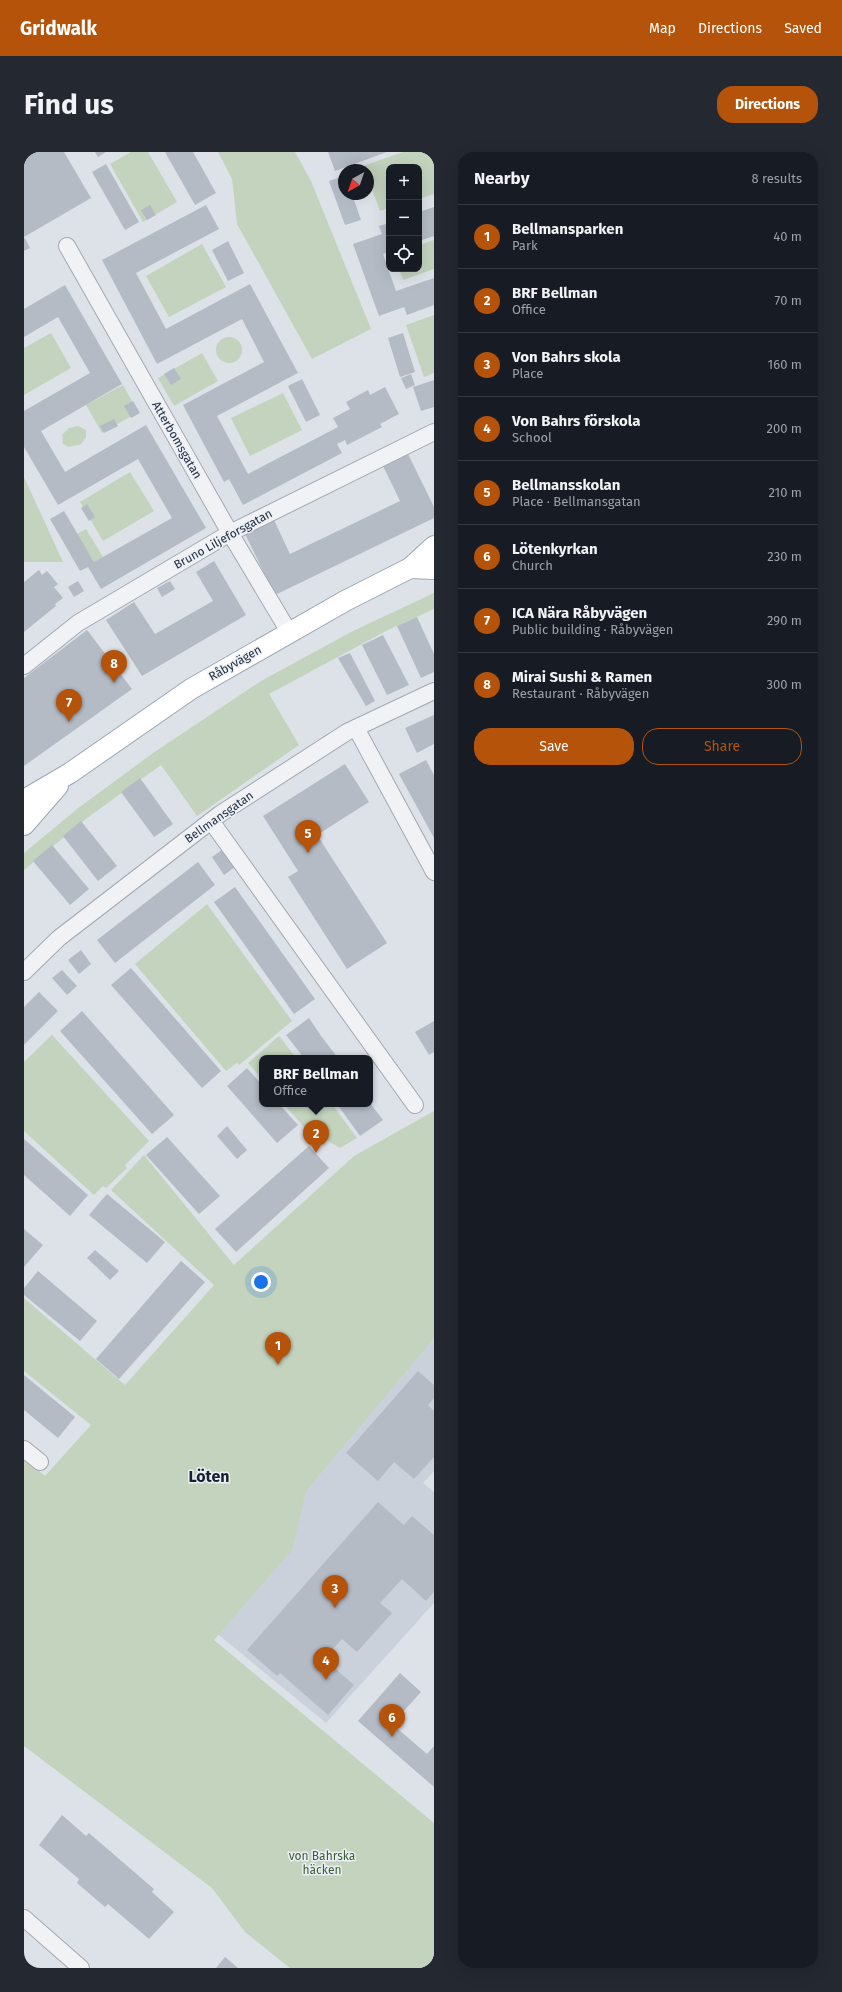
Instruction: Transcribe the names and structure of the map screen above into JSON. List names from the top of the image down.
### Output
{
  "streets": {
    "main road": ["Råbyvägen"],
    "street": ["Atterbomsgatan", "Bruno Liljeforsgatan", "Bellmansgatan"]
  },
  "crossings": [
    ["Atterbomsgatan", "Bruno Liljeforsgatan"],
    ["Atterbomsgatan", "Råbyvägen"]
  ],
  "districts": ["Löten"],
  "parks": ["von Bahrska häcken"],
  "north": "bottom left",
  "page": {
    "header": "Gridwalk",
    "nav": ["Map", "Directions", "Saved"],
    "buttons": [
      "Directions",
      ["Save", "Share"]
    ],
    "title": "Find us",
    "heading": ["Nearby", "8 results"],
    "map_buttons": ["+", "−"],
    "list": [
      {
        "mark": "1",
        "name": "Bellmansparken",
        "note": "Park",
        "value": "40 m"
      },
      {
        "mark": "2",
        "name": "BRF Bellman",
        "note": "Office",
        "value": "70 m"
      },
      {
        "mark": "3",
        "name": "Von Bahrs skola",
        "note": "Place",
        "value": "160 m"
      },
      {
        "mark": "4",
        "name": "Von Bahrs förskola",
        "note": "School",
        "value": "200 m"
      },
      {
        "mark": "5",
        "name": "Bellmansskolan",
        "note": "Place · Bellmansgatan",
        "value": "210 m"
      },
      {
        "mark": "6",
        "name": "Lötenkyrkan",
        "note": "Church",
        "value": "230 m"
      },
      {
        "mark": "7",
        "name": "ICA Nära Råbyvägen",
        "note": "Public building · Råbyvägen",
        "value": "290 m"
      },
      {
        "mark": "8",
        "name": "Mirai Sushi & Ramen",
        "note": "Restaurant · Råbyvägen",
        "value": "300 m"
      }
    ],
    "pins": [
      "8",
      "7",
      "5",
      "2",
      "1",
      "3",
      "4",
      "6"
    ],
    "popup": ["BRF Bellman", "Office"]
  }
}
